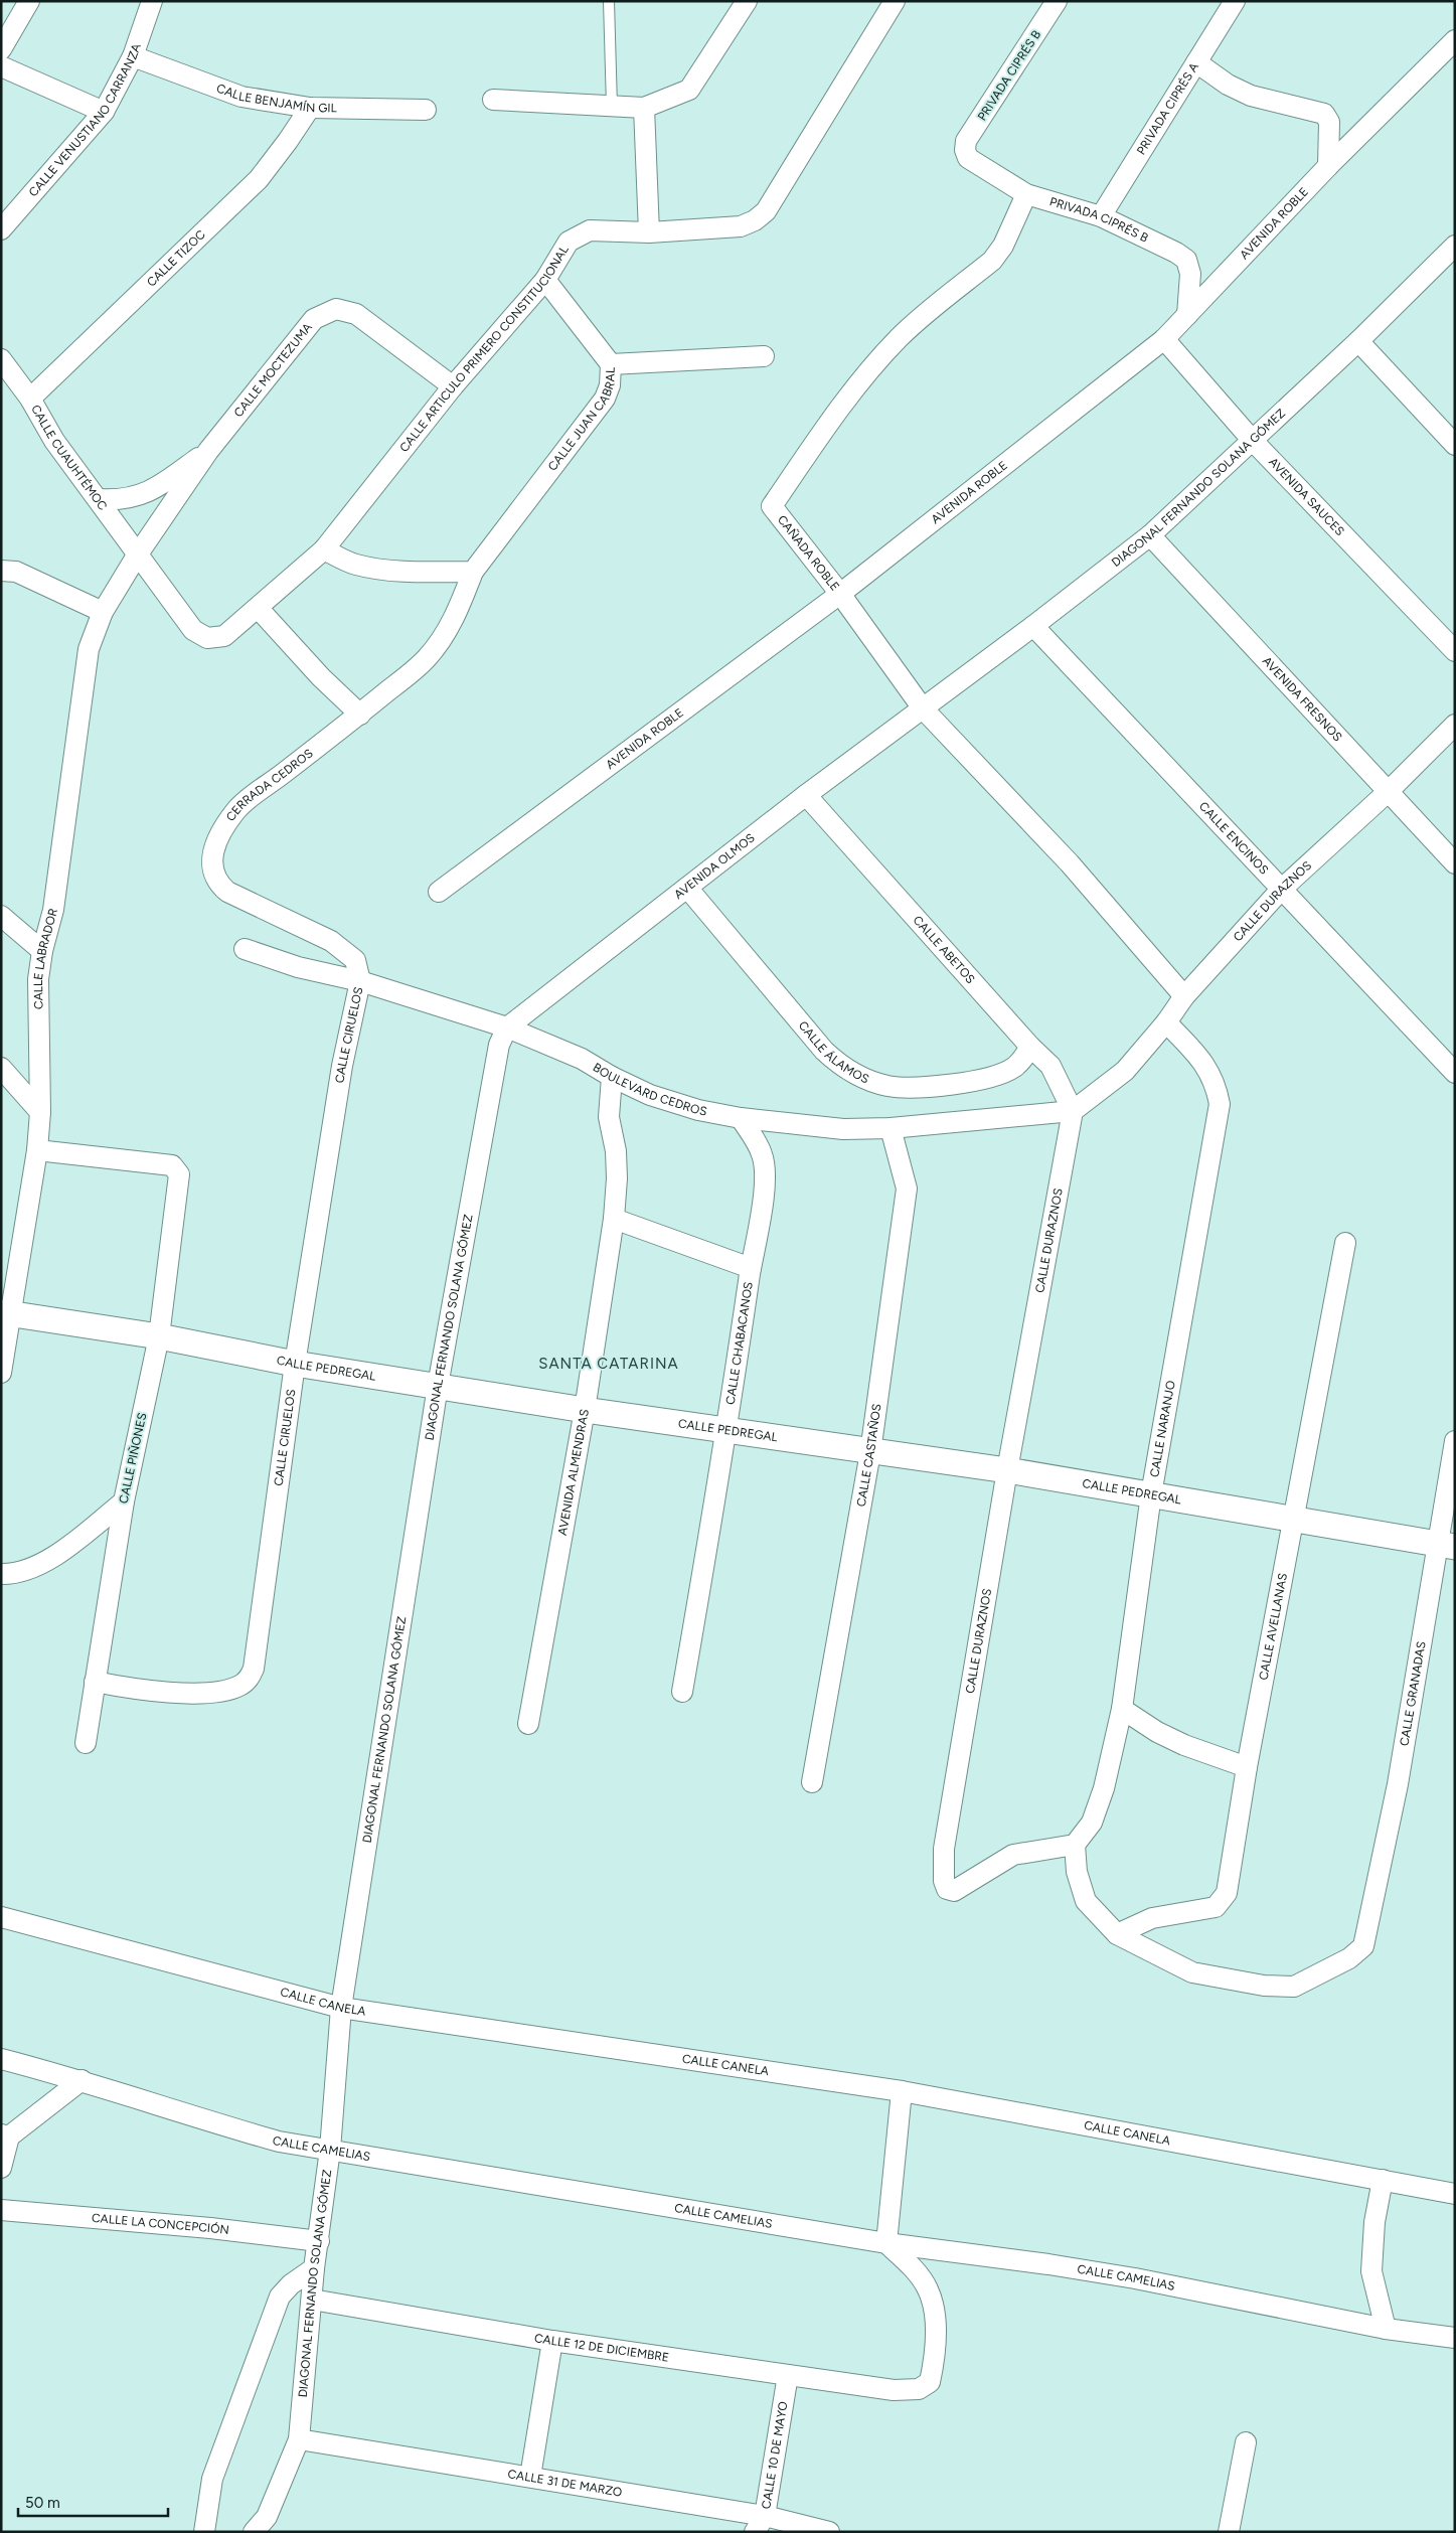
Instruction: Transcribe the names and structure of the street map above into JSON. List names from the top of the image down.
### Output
{
  "streets": {
    "street": [
      "PRIVADA CIPRÉS B",
      "CALLE BENJAMÍN GIL",
      "PRIVADA CIPRÉS A",
      "CALLE VENUSTIANO CARRANZA",
      "AVENIDA ROBLE",
      "CALLE TIZOC",
      "CALLE ARTICULO PRIMERO CONSTITUCIONAL",
      "CALLE MOCTEZUMA",
      "CALLE JUAN CABRAL",
      "CALLE CUAUHTÉMOC",
      "DIAGONAL FERNANDO SOLANA GÓMEZ",
      "AVENIDA SAUCES",
      "CAÑADA ROBLE",
      "AVENIDA FRESNOS",
      "CERRADA CEDROS",
      "CALLE ENCINOS",
      "AVENIDA OLMOS",
      "CALLE DURAZNOS",
      "CALLE ABETOS",
      "CALLE LABRADOR",
      "CALLE CIRUELOS",
      "CALLE ÁLAMOS",
      "BOULEVARD CEDROS",
      "CALLE CHABACANOS",
      "CALLE PEDREGAL",
      "CALLE NARANJO",
      "CALLE CASTAÑOS",
      "CALLE PIÑONES",
      "AVENIDA ALMENDRAS",
      "CALLE AVELLANAS",
      "CALLE GRANADAS",
      "CALLE CANELA",
      "CALLE CAMELIAS",
      "CALLE LA CONCEPCIÓN",
      "CALLE 12 DE DICIEMBRE",
      "CALLE 10 DE MAYO",
      "CALLE 31 DE MARZO"
    ]
  },
  "crossings": [
    ["PRIVADA CIPRÉS B", "PRIVADA CIPRÉS A"],
    ["PRIVADA CIPRÉS B", "AVENIDA ROBLE"],
    ["PRIVADA CIPRÉS B", "CAÑADA ROBLE"],
    ["CALLE BENJAMÍN GIL", "CALLE VENUSTIANO CARRANZA"],
    ["CALLE BENJAMÍN GIL", "CALLE TIZOC"],
    ["AVENIDA ROBLE", "AVENIDA SAUCES"],
    ["AVENIDA ROBLE", "CAÑADA ROBLE"],
    ["CALLE TIZOC", "CALLE CUAUHTÉMOC"],
    ["CALLE ARTICULO PRIMERO CONSTITUCIONAL", "CALLE MOCTEZUMA"],
    ["CALLE ARTICULO PRIMERO CONSTITUCIONAL", "CALLE CUAUHTÉMOC"],
    ["CALLE MOCTEZUMA", "CALLE CUAUHTÉMOC"],
    ["CALLE MOCTEZUMA", "CALLE LABRADOR"],
    ["CALLE JUAN CABRAL", "CERRADA CEDROS"],
    ["CALLE CUAUHTÉMOC", "CALLE LABRADOR"],
    ["DIAGONAL FERNANDO SOLANA GÓMEZ", "AVENIDA SAUCES"],
    ["DIAGONAL FERNANDO SOLANA GÓMEZ", "CAÑADA ROBLE"],
    ["DIAGONAL FERNANDO SOLANA GÓMEZ", "AVENIDA FRESNOS"],
    ["DIAGONAL FERNANDO SOLANA GÓMEZ", "CALLE ENCINOS"],
    ["DIAGONAL FERNANDO SOLANA GÓMEZ", "AVENIDA OLMOS"],
    ["DIAGONAL FERNANDO SOLANA GÓMEZ", "BOULEVARD CEDROS"],
    ["DIAGONAL FERNANDO SOLANA GÓMEZ", "CALLE PEDREGAL"],
    ["DIAGONAL FERNANDO SOLANA GÓMEZ", "CALLE CANELA"],
    ["DIAGONAL FERNANDO SOLANA GÓMEZ", "CALLE CAMELIAS"],
    ["DIAGONAL FERNANDO SOLANA GÓMEZ", "CALLE LA CONCEPCIÓN"],
    ["DIAGONAL FERNANDO SOLANA GÓMEZ", "CALLE 12 DE DICIEMBRE"],
    ["DIAGONAL FERNANDO SOLANA GÓMEZ", "CALLE 31 DE MARZO"],
    ["CAÑADA ROBLE", "AVENIDA OLMOS"],
    ["CAÑADA ROBLE", "CALLE DURAZNOS"],
    ["AVENIDA FRESNOS", "CALLE DURAZNOS"],
    ["CERRADA CEDROS", "CALLE CIRUELOS"],
    ["CERRADA CEDROS", "BOULEVARD CEDROS"],
    ["CALLE ENCINOS", "CALLE DURAZNOS"],
    ["AVENIDA OLMOS", "CALLE ABETOS"],
    ["AVENIDA OLMOS", "CALLE ÁLAMOS"],
    ["AVENIDA OLMOS", "BOULEVARD CEDROS"],
    ["CALLE DURAZNOS", "CALLE ABETOS"],
    ["CALLE DURAZNOS", "BOULEVARD CEDROS"],
    ["CALLE DURAZNOS", "CALLE PEDREGAL"],
    ["CALLE DURAZNOS", "CALLE NARANJO"],
    ["CALLE ABETOS", "CALLE ÁLAMOS"],
    ["CALLE ABETOS", "BOULEVARD CEDROS"],
    ["CALLE LABRADOR", "CALLE PEDREGAL"],
    ["CALLE LABRADOR", "CALLE PIÑONES"],
    ["CALLE CIRUELOS", "BOULEVARD CEDROS"],
    ["CALLE CIRUELOS", "CALLE PEDREGAL"],
    ["CALLE CIRUELOS", "CALLE PIÑONES"],
    ["BOULEVARD CEDROS", "CALLE CHABACANOS"],
    ["BOULEVARD CEDROS", "CALLE CASTAÑOS"],
    ["BOULEVARD CEDROS", "AVENIDA ALMENDRAS"],
    ["CALLE CHABACANOS", "CALLE PEDREGAL"],
    ["CALLE PEDREGAL", "CALLE NARANJO"],
    ["CALLE PEDREGAL", "CALLE CASTAÑOS"],
    ["CALLE PEDREGAL", "CALLE PIÑONES"],
    ["CALLE PEDREGAL", "AVENIDA ALMENDRAS"],
    ["CALLE PEDREGAL", "CALLE AVELLANAS"],
    ["CALLE PEDREGAL", "CALLE GRANADAS"],
    ["CALLE AVELLANAS", "CALLE GRANADAS"],
    ["CALLE CAMELIAS", "CALLE 12 DE DICIEMBRE"],
    ["CALLE 12 DE DICIEMBRE", "CALLE 10 DE MAYO"],
    ["CALLE 10 DE MAYO", "CALLE 31 DE MARZO"]
  ],
  "districts": ["SANTA CATARINA"],
  "scale_bar": "50 m"
}
